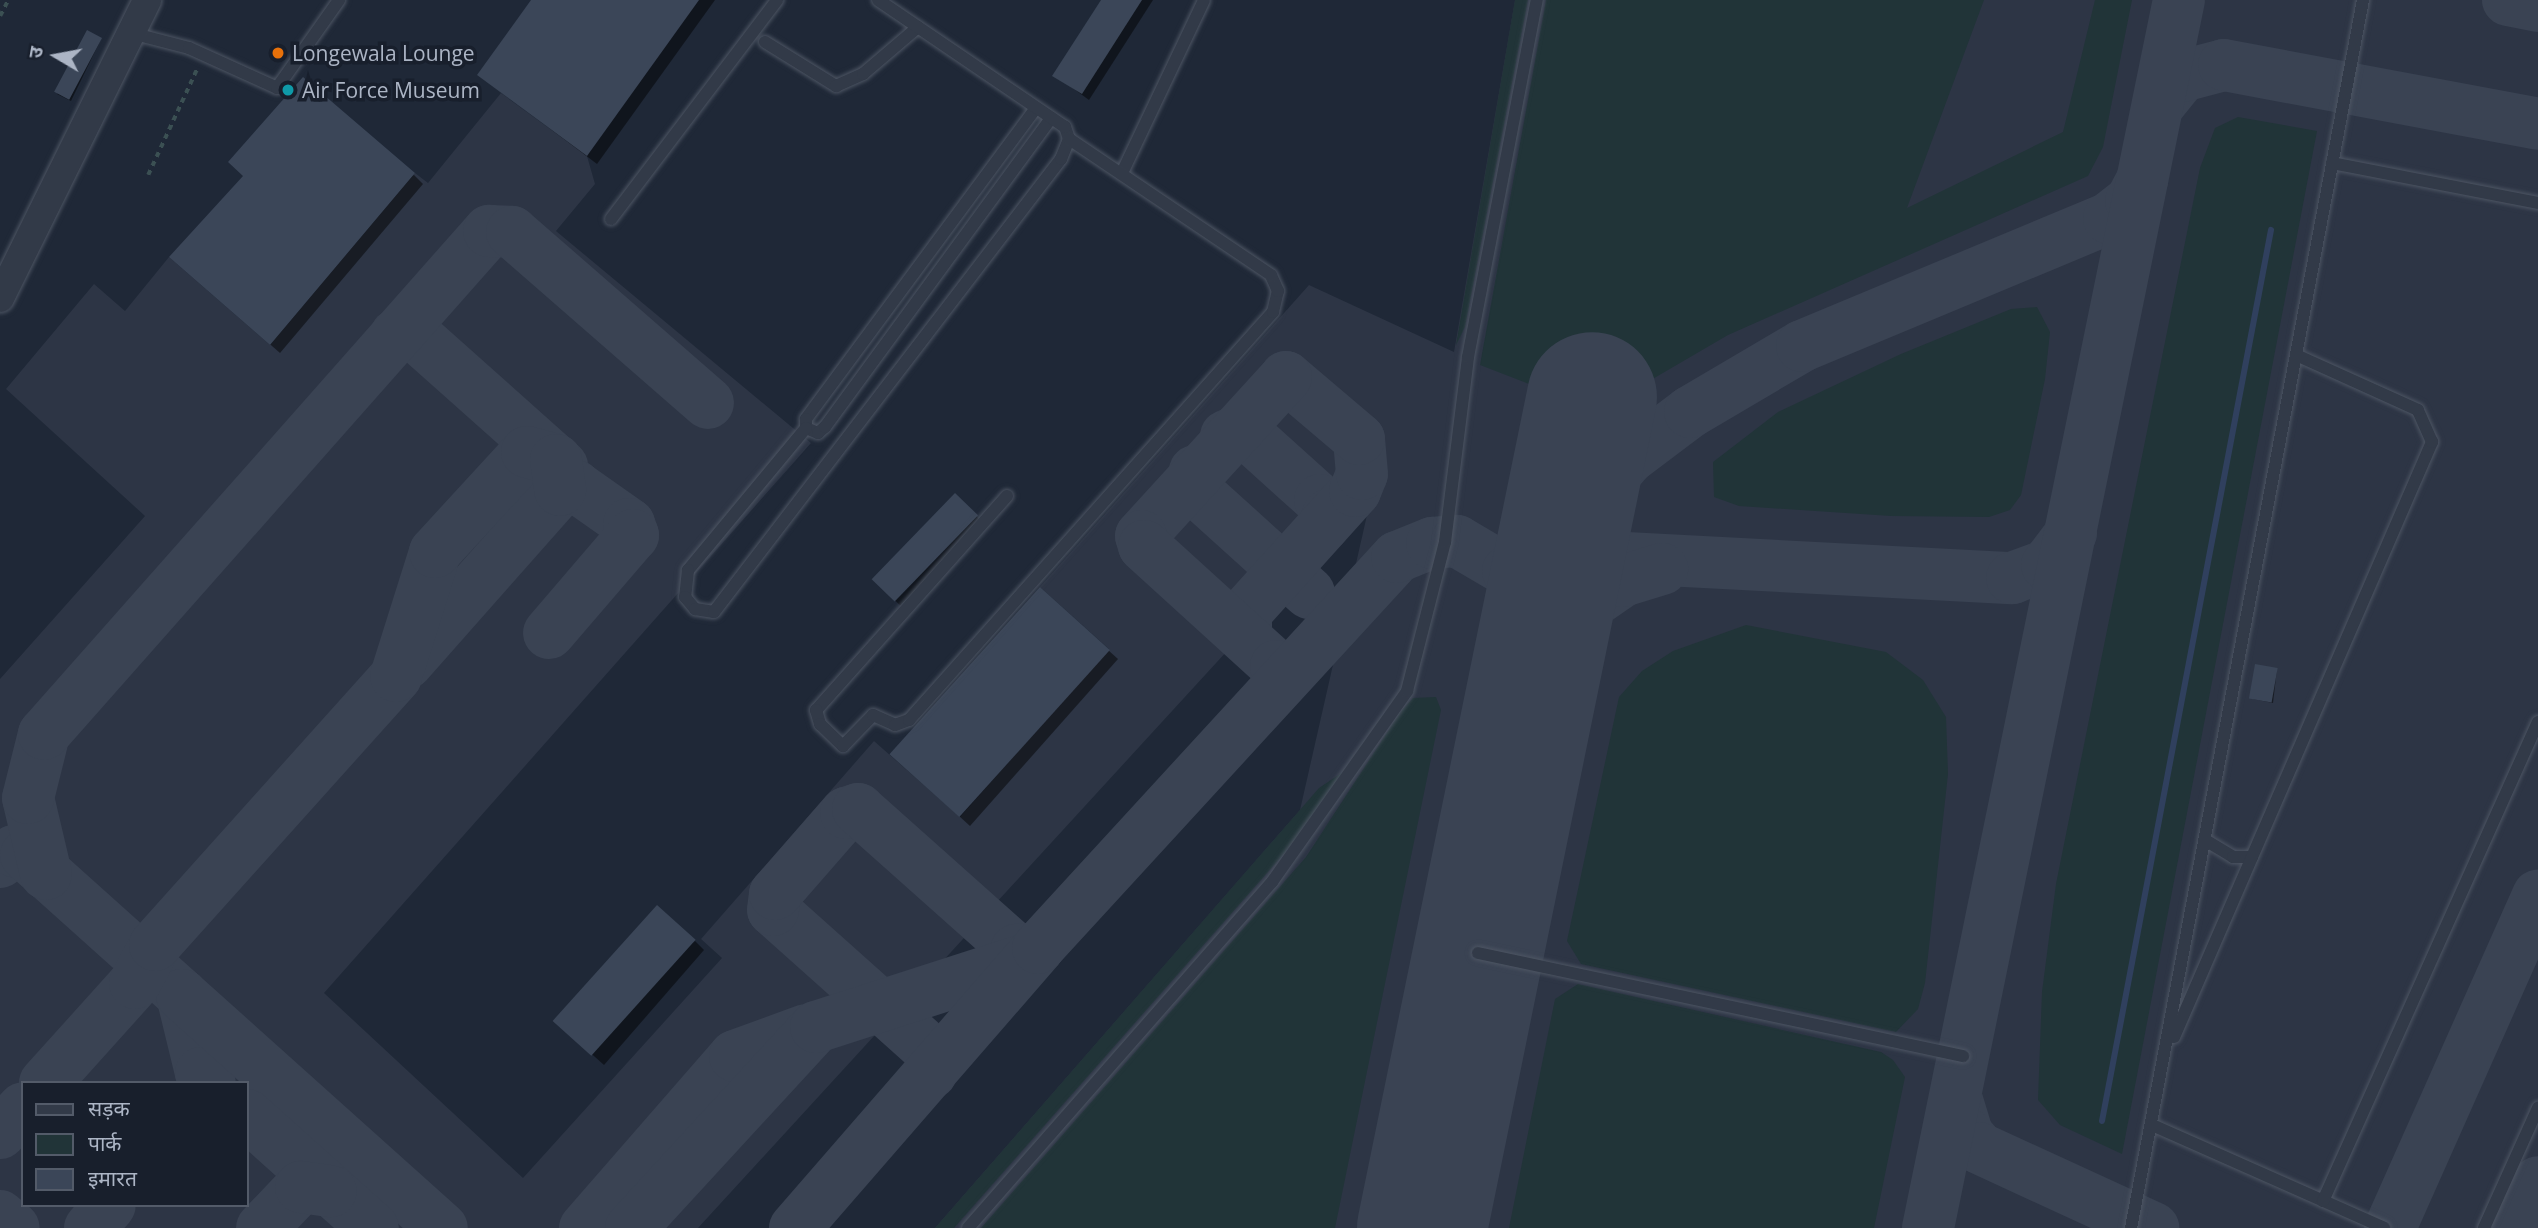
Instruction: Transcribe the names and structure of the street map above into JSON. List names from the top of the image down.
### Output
{
  "places": ["Longewala Lounge", "Air Force Museum"],
  "legend": ["सड़क", "पार्क", "इमारत"],
  "north": "left"
}
